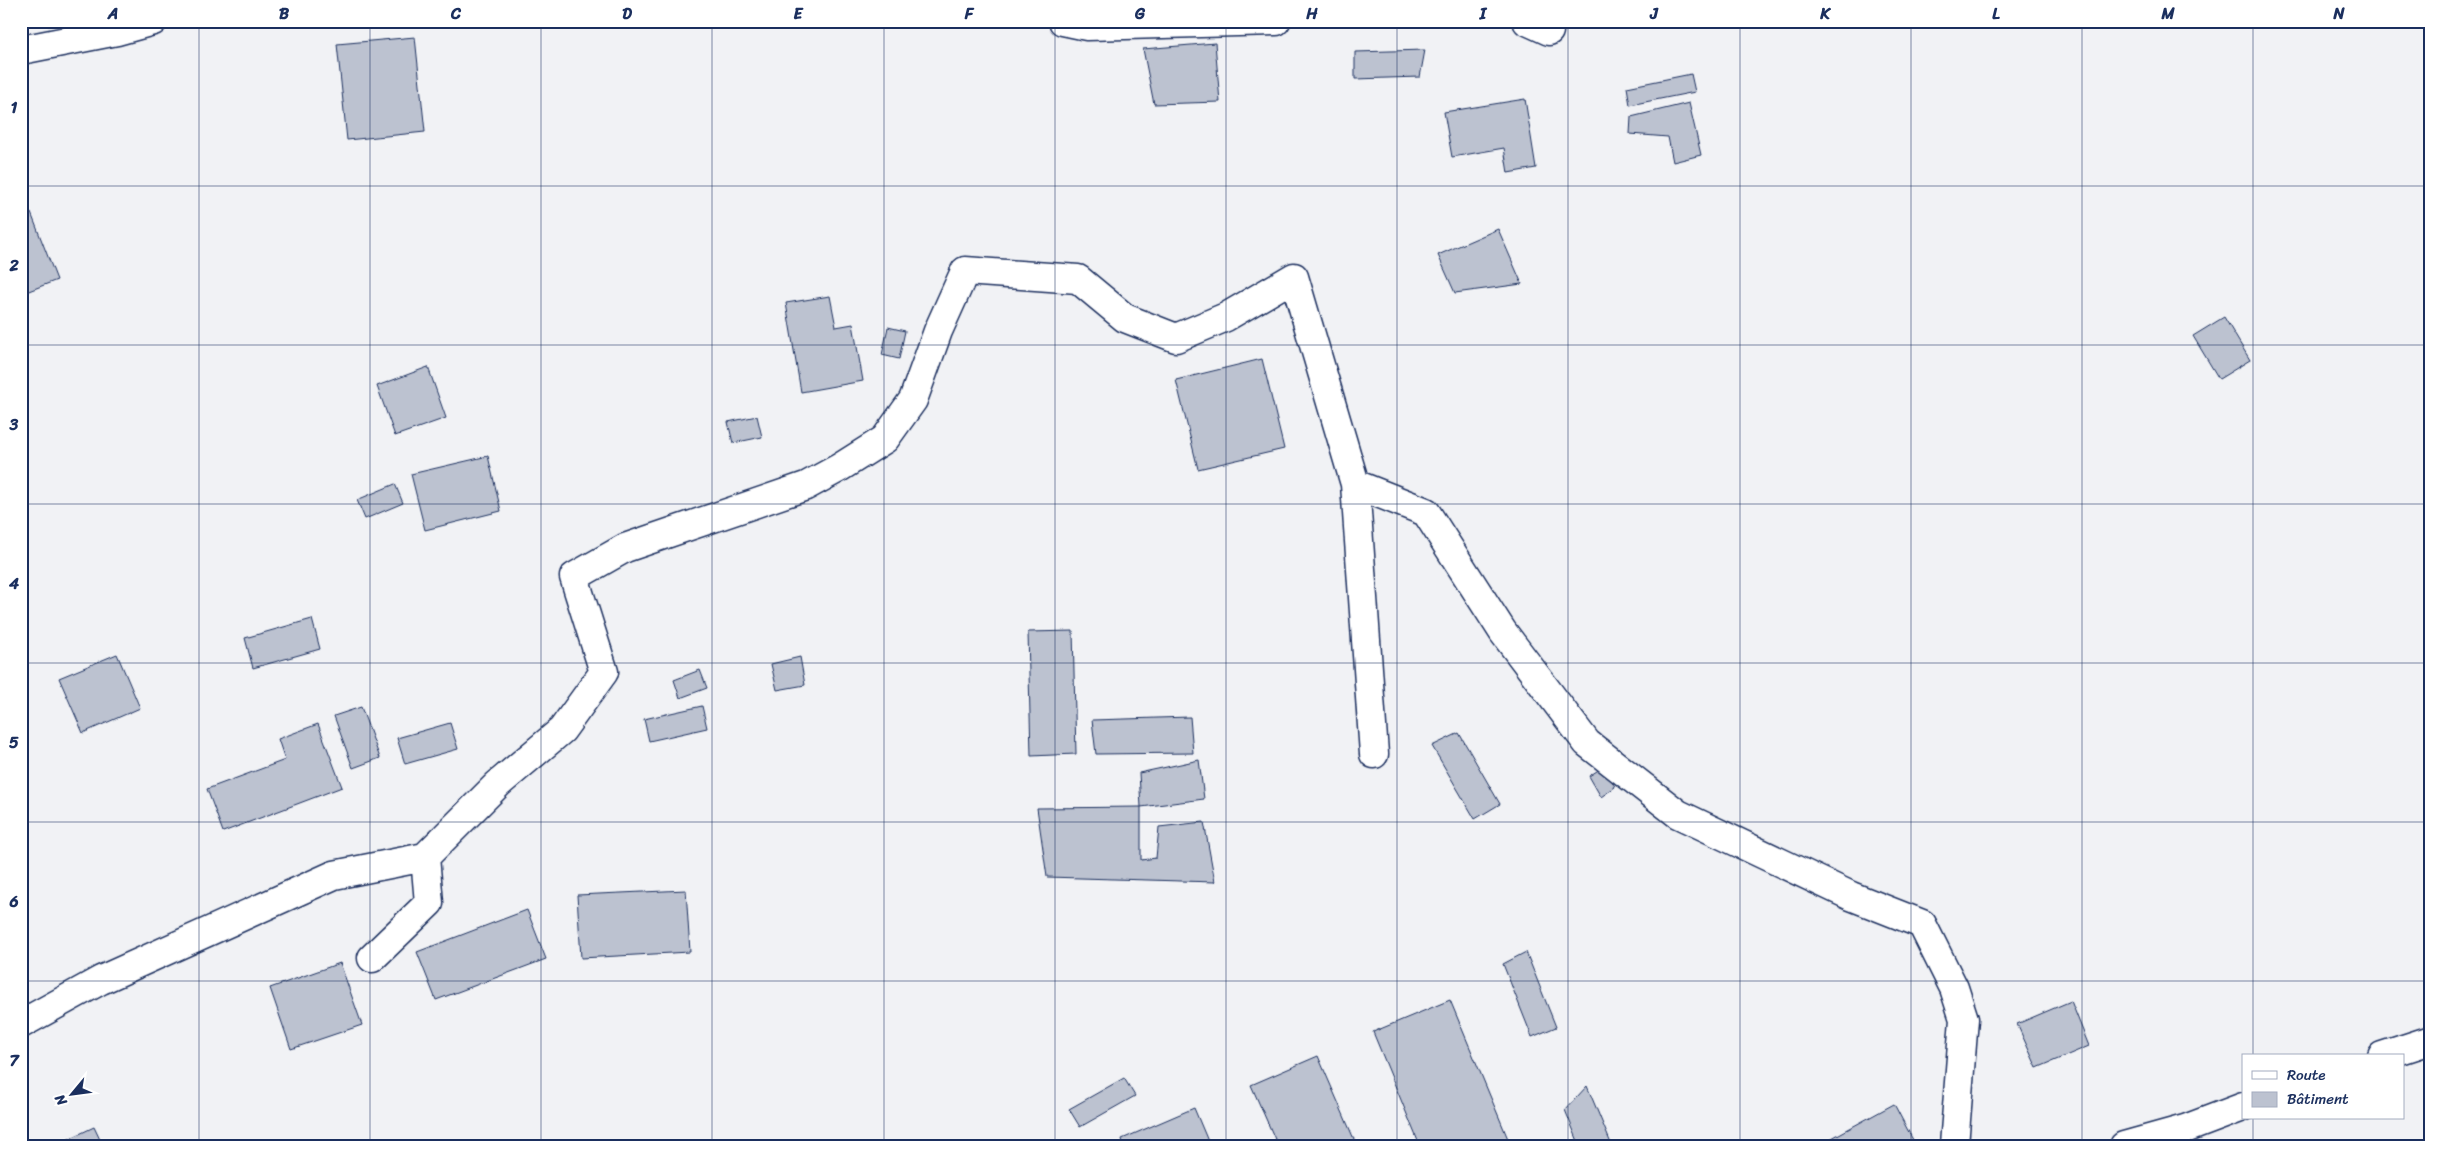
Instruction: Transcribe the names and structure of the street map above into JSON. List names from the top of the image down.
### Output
{
  "legend": ["Route", "Bâtiment"],
  "north": "bottom left",
  "grid": {
    "columns": [
      "A",
      "B",
      "C",
      "D",
      "E",
      "F",
      "G",
      "H",
      "I",
      "J",
      "K",
      "L",
      "M",
      "N"
    ],
    "rows": [
      "1",
      "2",
      "3",
      "4",
      "5",
      "6",
      "7"
    ]
  }
}
